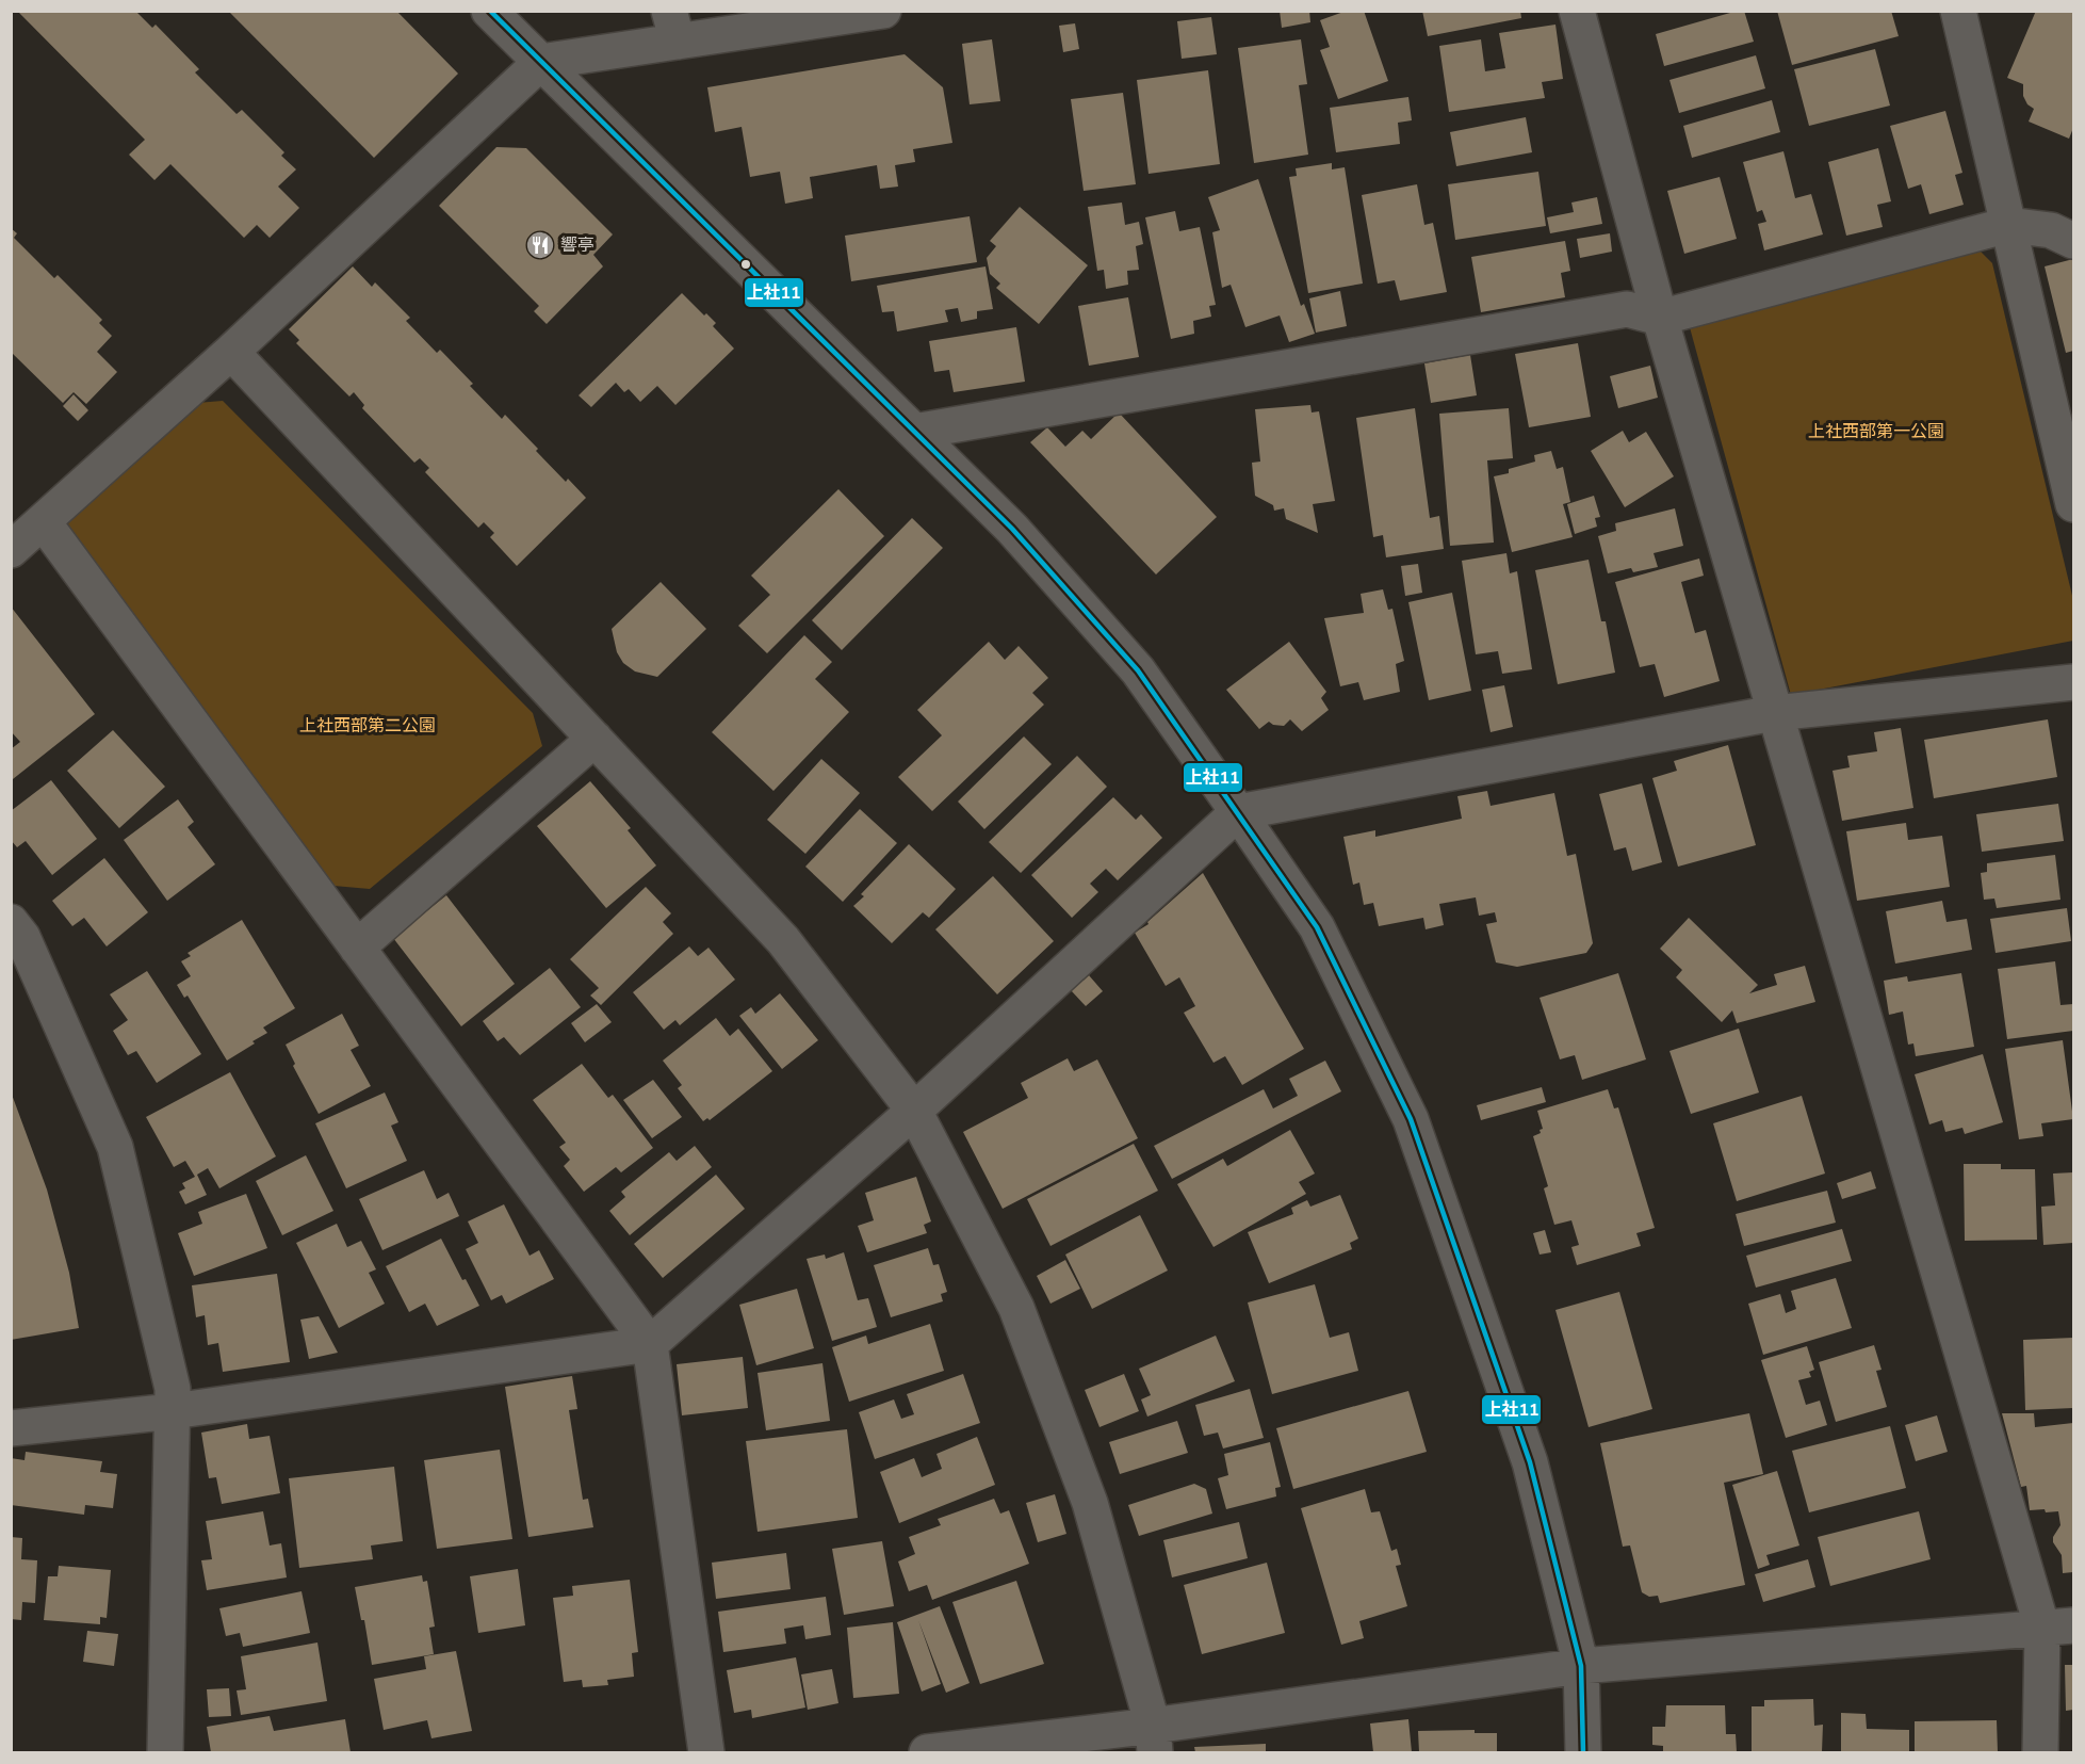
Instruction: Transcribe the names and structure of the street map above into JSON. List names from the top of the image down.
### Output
{
  "parks": ["上社西部第一公園", "上社西部第二公園"],
  "places": {
    "restaurant": ["響亭"]
  },
  "lines": ["transit line 上社11"]
}
